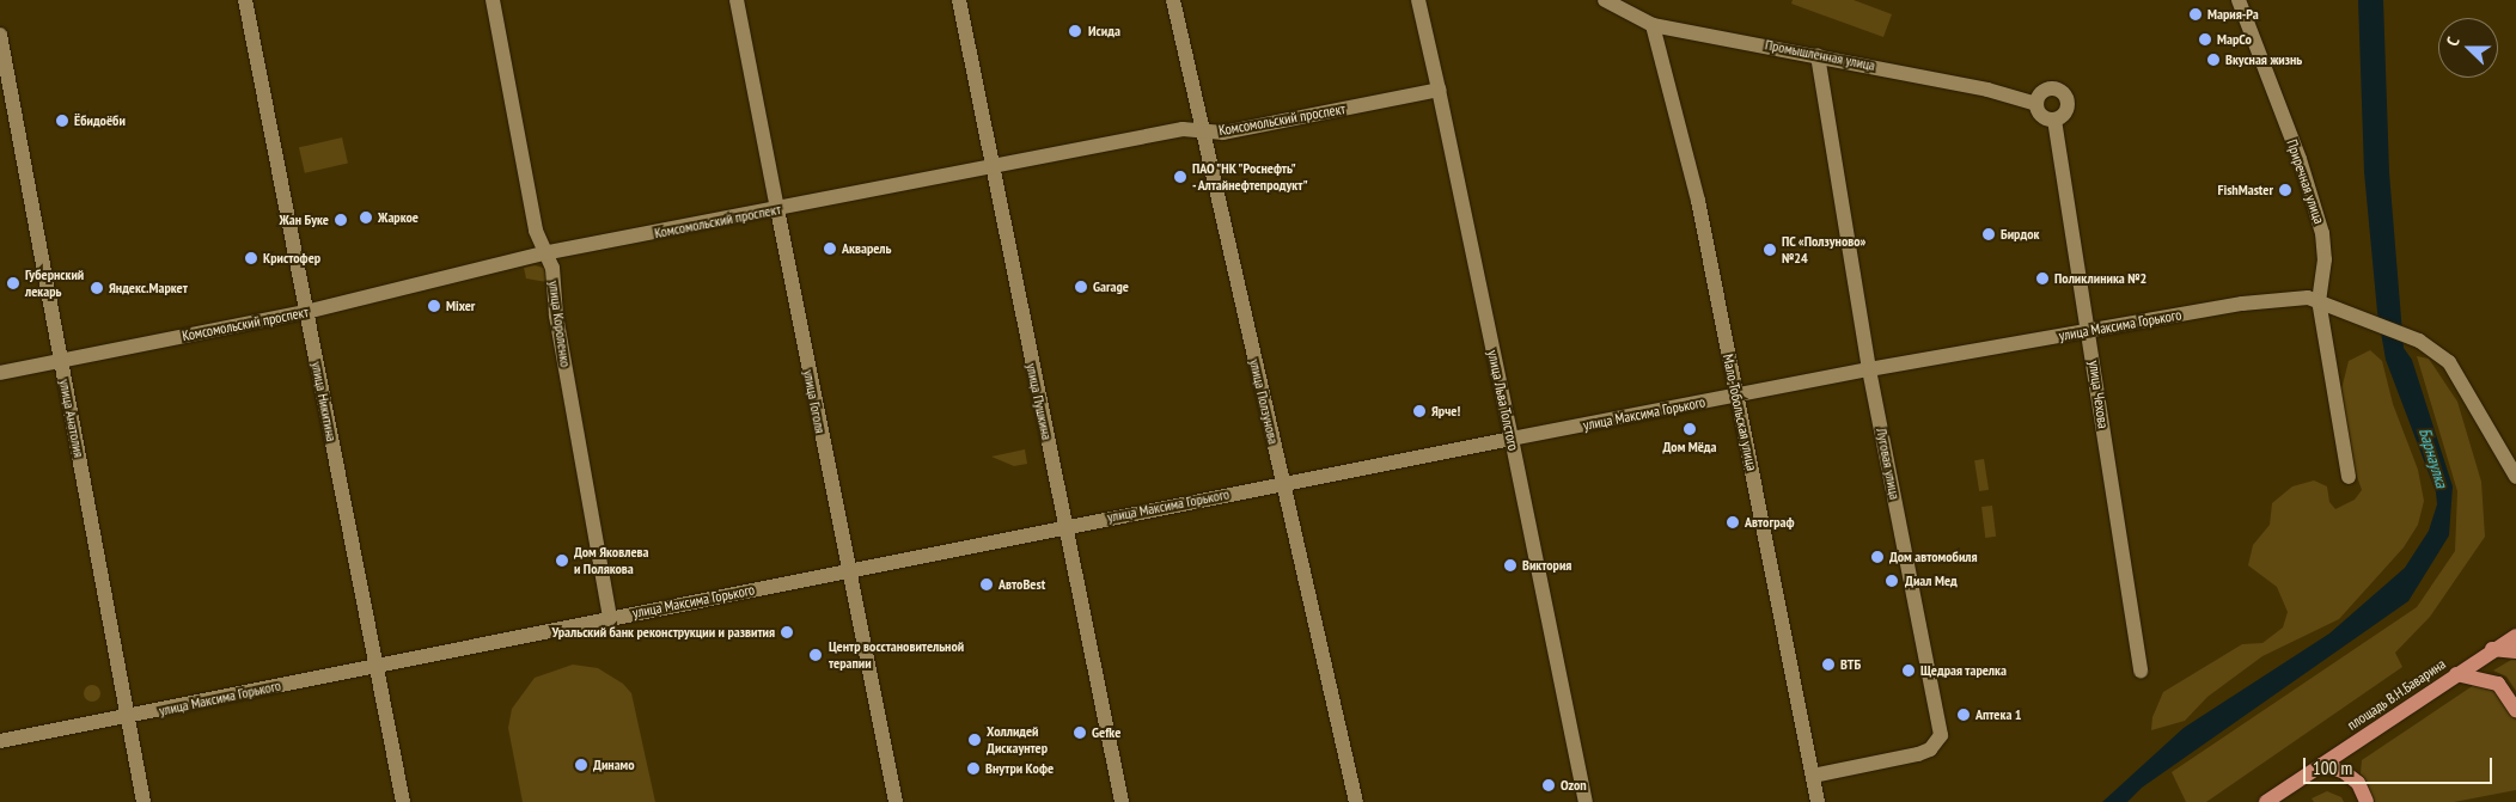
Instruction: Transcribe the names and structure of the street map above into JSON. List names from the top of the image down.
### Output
{
  "streets": {
    "main road": ["площадь В.Н.Баварина"],
    "street": [
      "Промышленная улица",
      "Комсомольский проспект",
      "Приречная улица",
      "улица Короленко",
      "улица Максима Горького",
      "улица Чехова",
      "улица Льва Толстого",
      "улица Никитина",
      "улица Гоголя",
      "улица Пушкина",
      "улица Ползунова",
      "Мало-Тобольская улица",
      "улица Анатолия",
      "Луговая улица"
    ]
  },
  "crossings": [
    ["Промышленная улица", "улица Чехова"],
    ["Промышленная улица", "Мало-Тобольская улица"],
    ["Промышленная улица", "Луговая улица"],
    ["Комсомольский проспект", "улица Короленко"],
    ["Комсомольский проспект", "улица Льва Толстого"],
    ["Комсомольский проспект", "улица Никитина"],
    ["Комсомольский проспект", "улица Гоголя"],
    ["Комсомольский проспект", "улица Пушкина"],
    ["Комсомольский проспект", "улица Ползунова"],
    ["Комсомольский проспект", "улица Анатолия"],
    ["Приречная улица", "улица Максима Горького"],
    ["улица Короленко", "улица Максима Горького"],
    ["улица Максима Горького", "улица Чехова"],
    ["улица Максима Горького", "улица Льва Толстого"],
    ["улица Максима Горького", "улица Никитина"],
    ["улица Максима Горького", "улица Гоголя"],
    ["улица Максима Горького", "улица Пушкина"],
    ["улица Максима Горького", "улица Ползунова"],
    ["улица Максима Горького", "Мало-Тобольская улица"],
    ["улица Максима Горького", "улица Анатолия"],
    ["улица Максима Горького", "Луговая улица"],
    ["Мало-Тобольская улица", "Луговая улица"]
  ],
  "water": ["Барнаулка"],
  "places": [
    "Мария-Ра",
    "Исида",
    "МарСо",
    "Вкусная жизнь",
    "Ёбидоёби",
    "ПАО \"НК \"Роснефть\" - Алтайнефтепродукт\"",
    "FishMaster",
    "Жаркое",
    "Жан Буке",
    "Бирдок",
    "Акварель",
    "ПС «Ползуново» №24",
    "Кристофер",
    "Поликлиника №2",
    "Губернский лекарь",
    "Garage",
    "Яндекс.Маркет",
    "Mixer",
    "Ярче!",
    "Дом Мёда",
    "Автограф",
    "Дом автомобиля",
    "Дом Яковлева и Полякова",
    "Виктория",
    "Диал Мед",
    "АвтоBest",
    "Уральский банк реконструкции и развития",
    "Центр восстановительной терапии",
    "ВТБ",
    "Щедрая тарелка",
    "Аптека 1",
    "Gefke",
    "Холлидей Дискаунтер",
    "Динамо",
    "Внутри Кофе",
    "Ozon"
  ],
  "scale_bar": "100 m",
  "north": "left"
}
